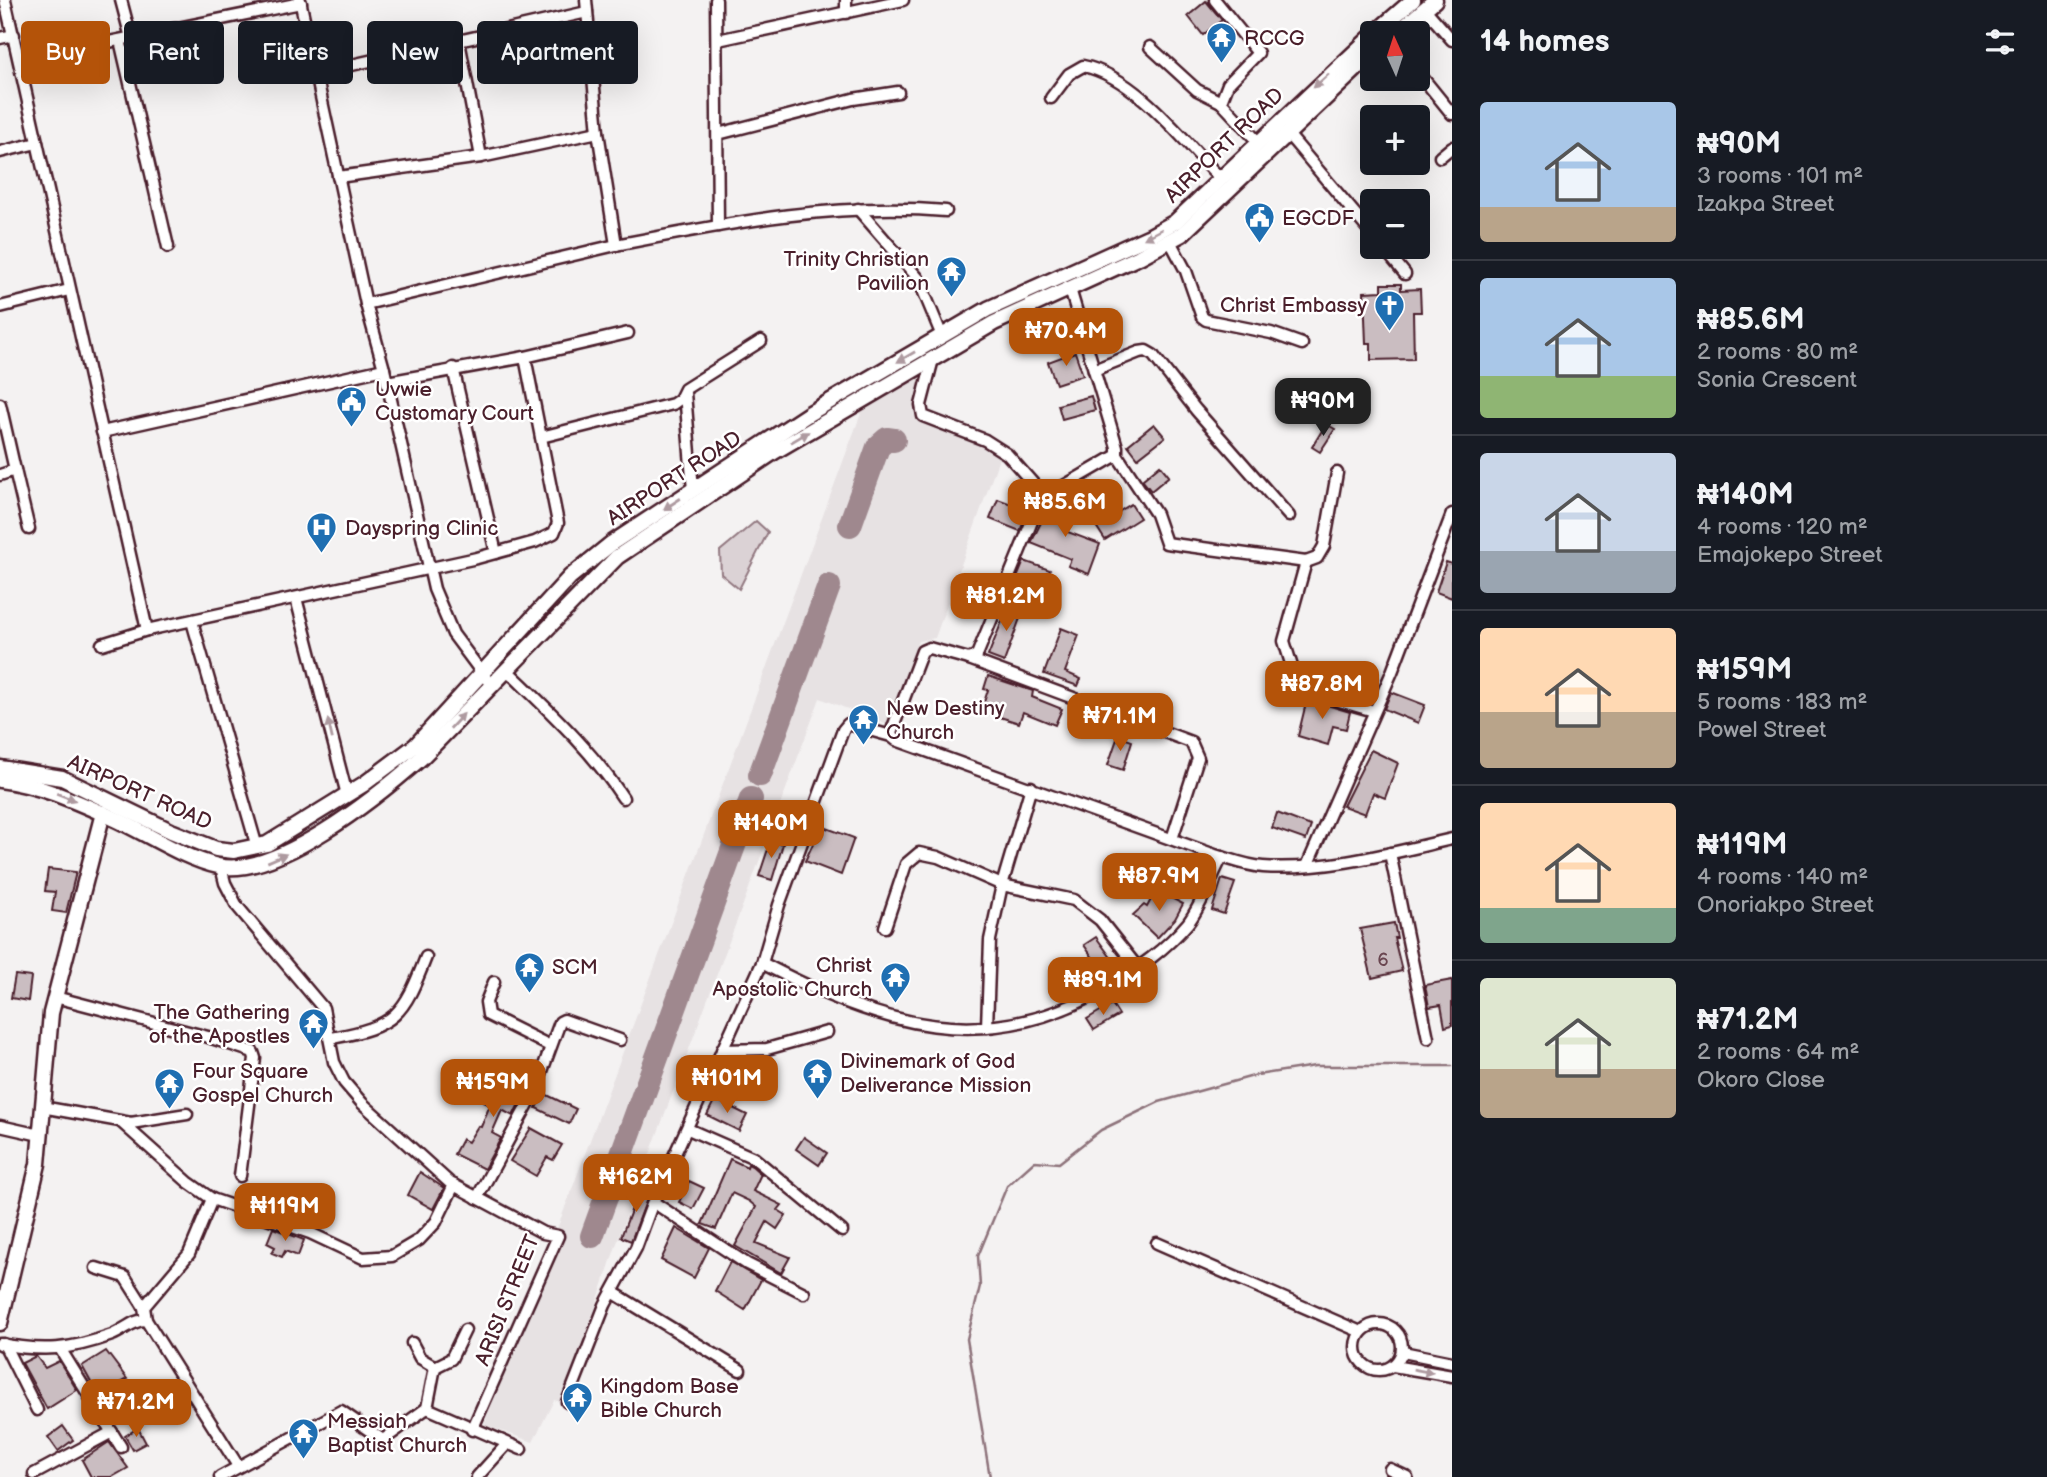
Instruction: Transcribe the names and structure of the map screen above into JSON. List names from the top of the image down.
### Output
{
  "streets": {
    "main road": ["AIRPORT ROAD"],
    "street": ["ARISI STREET"]
  },
  "crossings": [
    ["AIRPORT ROAD", "ARISI STREET"]
  ],
  "places": {
    "temple": [
      "RCCG",
      "Trinity Christian Pavilion",
      "New Destiny Church",
      "SCM",
      "Christ Apostolic Church",
      "The Gathering of the Apostles",
      "Divinemark of God Deliverance Mission",
      "Four Square Gospel Church",
      "Kingdom Base Bible Church",
      "Messiah Baptist Church"
    ],
    "public building": ["EGCDF", "Uvwie Customary Court"],
    "church": ["Christ Embassy"],
    "hospital": ["Dayspring Clinic"]
  },
  "house_numbers": ["6"],
  "north": "top",
  "page": {
    "heading": "14 homes",
    "map_buttons": ["+", "−"],
    "chip": [
      "Buy",
      "Rent",
      "Filters",
      "New",
      "Apartment"
    ],
    "list": [
      {
        "name": "₦90M",
        "note": "3 rooms · 101 m² · Izakpa Street"
      },
      {
        "name": "₦85.6M",
        "note": "2 rooms · 80 m² · Sonia Crescent"
      },
      {
        "name": "₦140M",
        "note": "4 rooms · 120 m² · Emajokepo Street"
      },
      {
        "name": "₦159M",
        "note": "5 rooms · 183 m² · Powel Street"
      },
      {
        "name": "₦119M",
        "note": "4 rooms · 140 m² · Onoriakpo Street"
      },
      {
        "name": "₦71.2M",
        "note": "2 rooms · 64 m² · Okoro Close"
      }
    ],
    "price": [
      "₦70.4M",
      "₦90M",
      "₦85.6M",
      "₦81.2M",
      "₦87.8M",
      "₦71.1M",
      "₦140M",
      "₦87.9M",
      "₦89.1M",
      "₦101M",
      "₦159M",
      "₦162M",
      "₦119M",
      "₦71.2M"
    ]
  }
}
